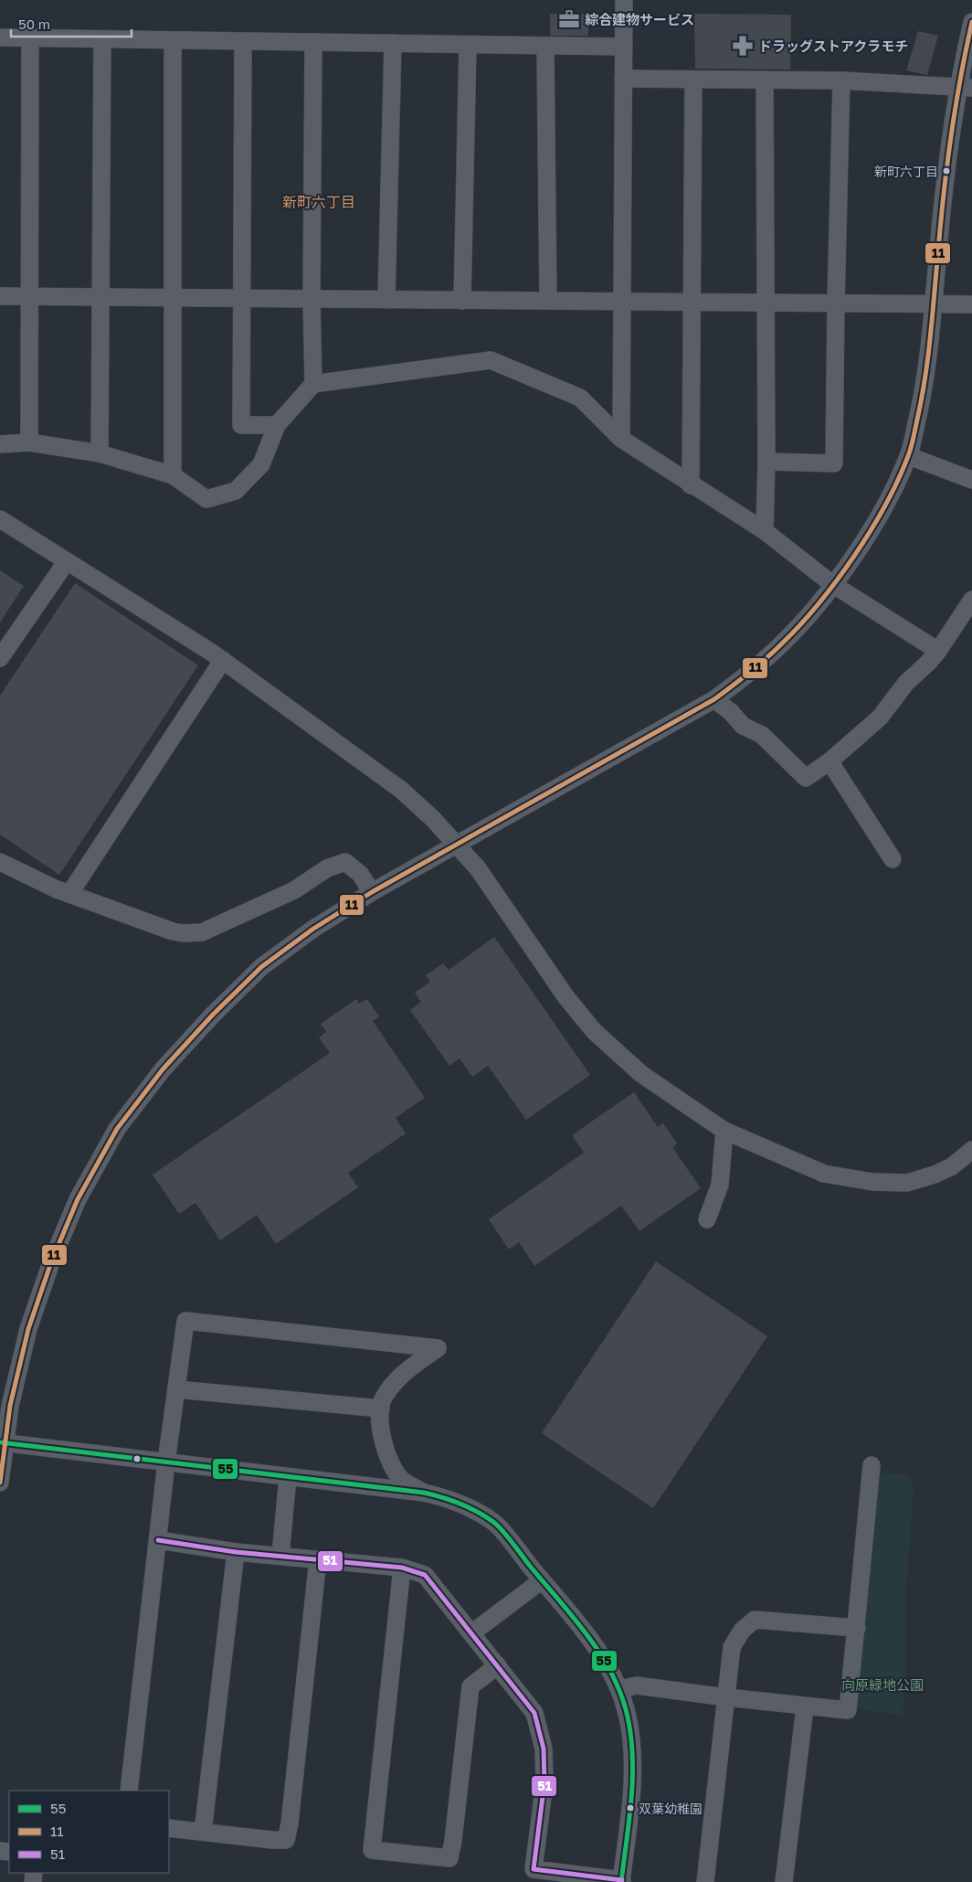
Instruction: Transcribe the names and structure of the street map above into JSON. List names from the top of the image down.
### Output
{
  "districts": ["新町六丁目"],
  "parks": ["向原緑地公園"],
  "places": {
    "office": ["綜合建物サービス"],
    "pharmacy": ["ドラッグストアクラモチ"],
    "other": ["新町六丁目", "双葉幼稚園"]
  },
  "lines": ["transit line 11", "transit line 55", "transit line 51"],
  "legend": ["55", "11", "51"],
  "scale_bar": "50 m"
}
